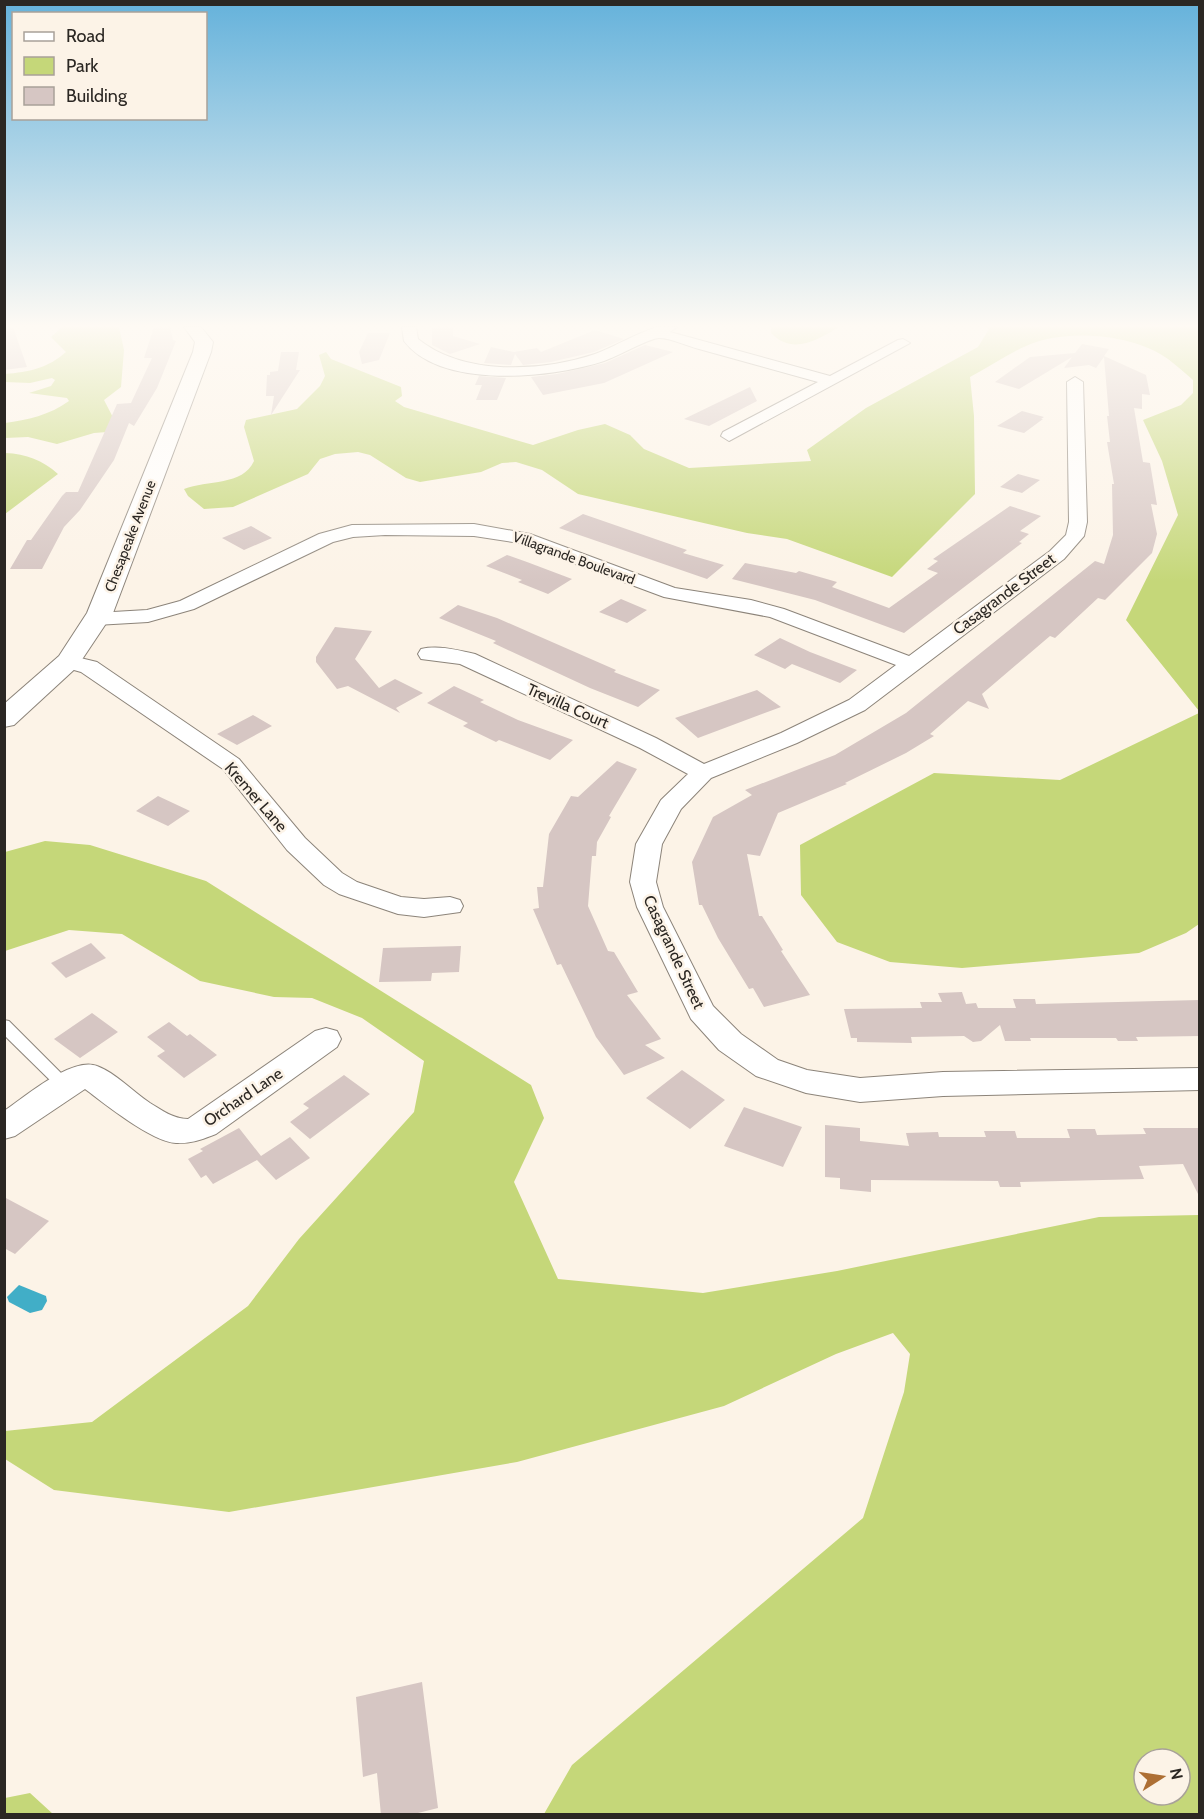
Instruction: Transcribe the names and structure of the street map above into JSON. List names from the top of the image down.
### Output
{
  "streets": {
    "street": [
      "Chesapeake Avenue",
      "Villagrande Boulevard",
      "Casagrande Street",
      "Trevilla Court",
      "Kremer Lane",
      "Orchard Lane"
    ]
  },
  "crossings": [
    ["Chesapeake Avenue", "Villagrande Boulevard"],
    ["Chesapeake Avenue", "Kremer Lane"],
    ["Villagrande Boulevard", "Casagrande Street"],
    ["Casagrande Street", "Trevilla Court"]
  ],
  "legend": ["Road", "Park", "Building"],
  "north": "right"
}
